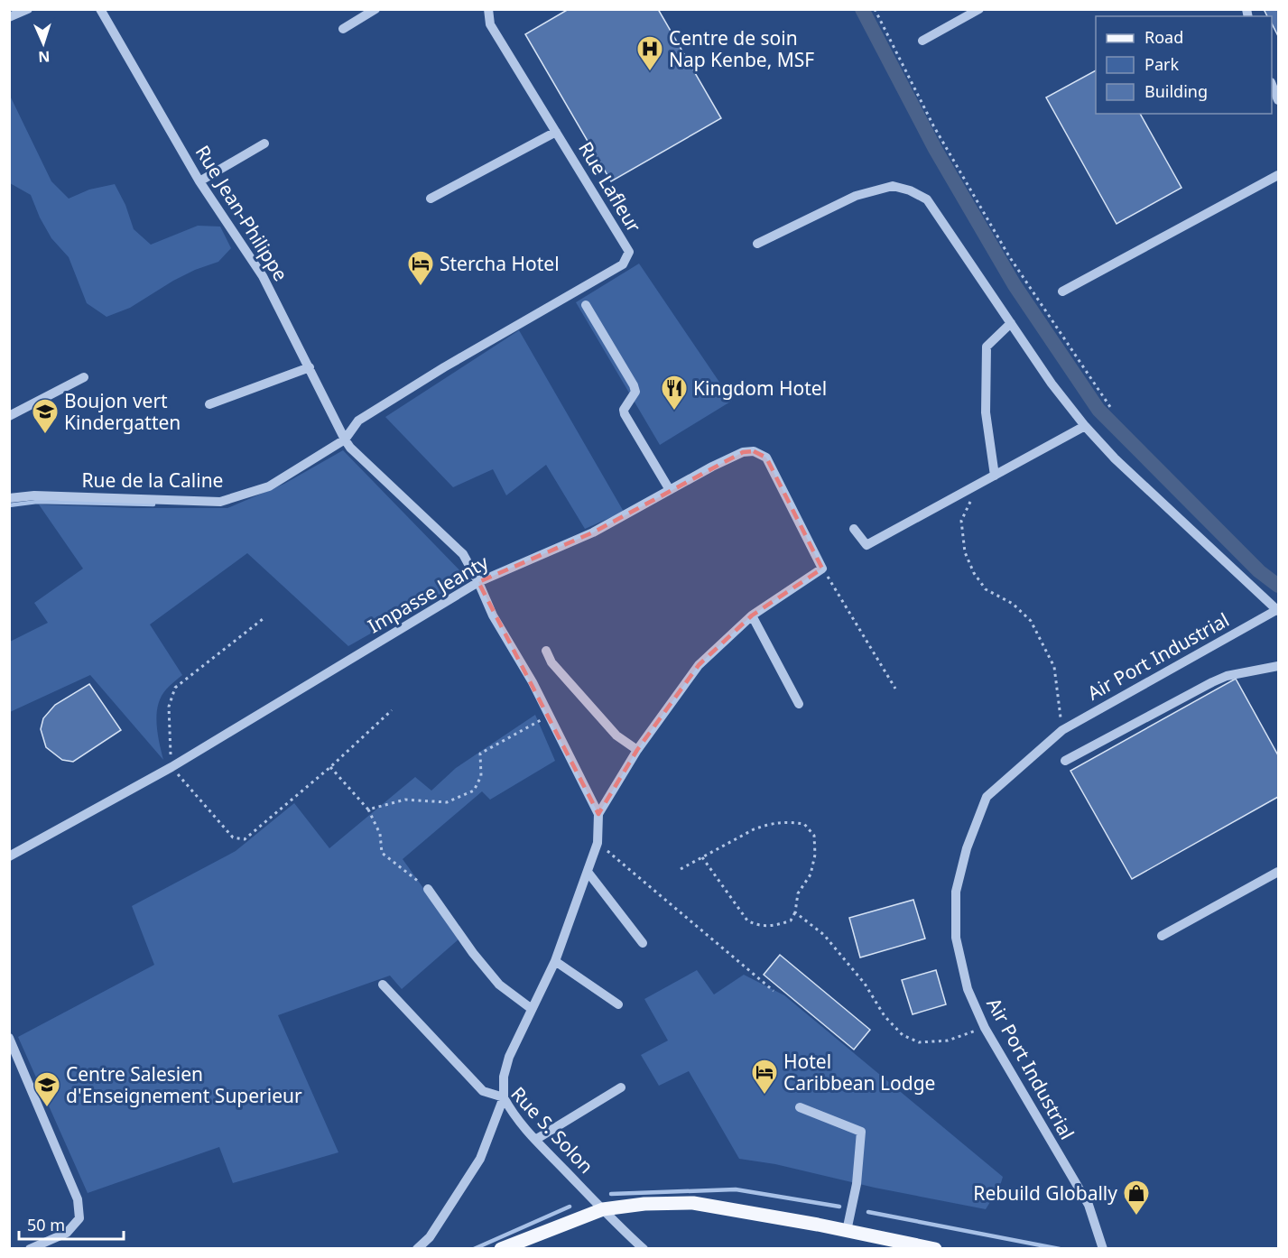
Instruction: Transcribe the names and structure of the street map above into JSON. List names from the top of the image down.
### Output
{
  "streets": {
    "street": [
      "Rue Lafleur",
      "Rue Jean-Philippe",
      "Rue de la Caline",
      "Impasse Jeanty",
      "Air Port Industrial",
      "Rue S. Solon"
    ]
  },
  "crossings": [
    ["Rue Lafleur", "Rue Jean-Philippe"],
    ["Rue Lafleur", "Rue de la Caline"],
    ["Rue Jean-Philippe", "Rue de la Caline"],
    ["Rue Jean-Philippe", "Impasse Jeanty"]
  ],
  "places": {
    "hospital": ["Centre de soin Nap Kenbe, MSF"],
    "hotel": ["Stercha Hotel", "Hotel Caribbean Lodge"],
    "restaurant": ["Kingdom Hotel"],
    "school or university": ["Boujon vert Kindergatten", "Centre Salesien d'Enseignement Superieur"],
    "shop": ["Rebuild Globally"]
  },
  "legend": ["Road", "Park", "Building"],
  "scale_bar": "50 m",
  "north": "bottom"
}
